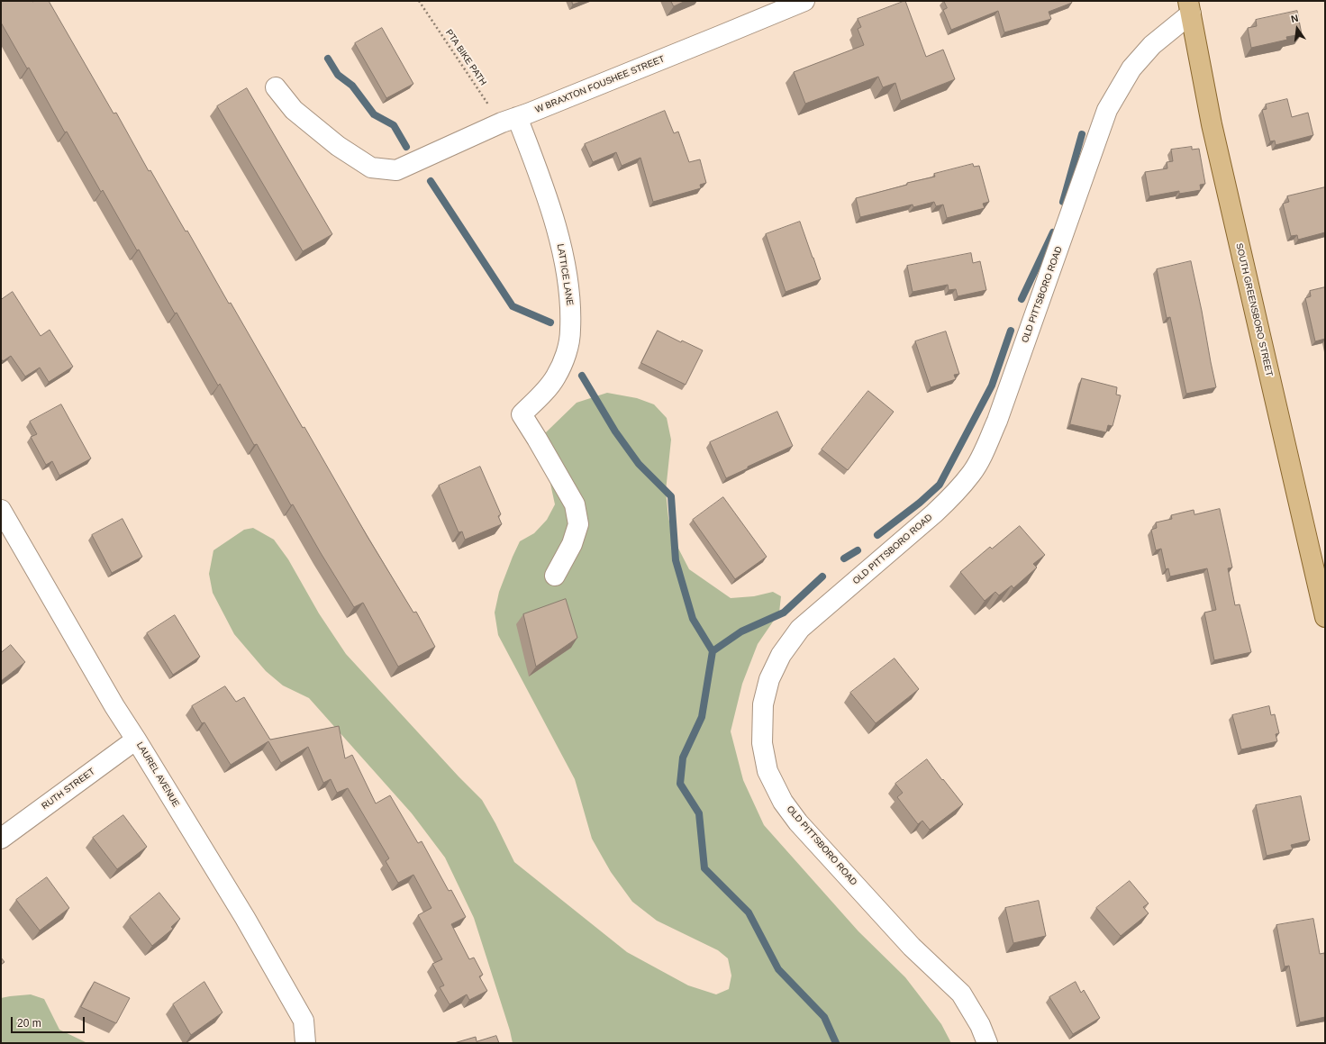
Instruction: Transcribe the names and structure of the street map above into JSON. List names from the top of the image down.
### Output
{
  "streets": {
    "main road": ["SOUTH GREENSBORO STREET"],
    "street": [
      "W BRAXTON FOUSHEE STREET",
      "LATTICE LANE",
      "OLD PITTSBORO ROAD",
      "LAUREL AVENUE",
      "RUTH STREET"
    ],
    "path": ["PTA BIKE PATH"]
  },
  "crossings": [
    ["PTA BIKE PATH", "W BRAXTON FOUSHEE STREET"],
    ["PTA BIKE PATH", "LATTICE LANE"],
    ["W BRAXTON FOUSHEE STREET", "LATTICE LANE"],
    ["OLD PITTSBORO ROAD", "SOUTH GREENSBORO STREET"],
    ["LAUREL AVENUE", "RUTH STREET"]
  ],
  "scale_bar": "20 m",
  "north": "top"
}
